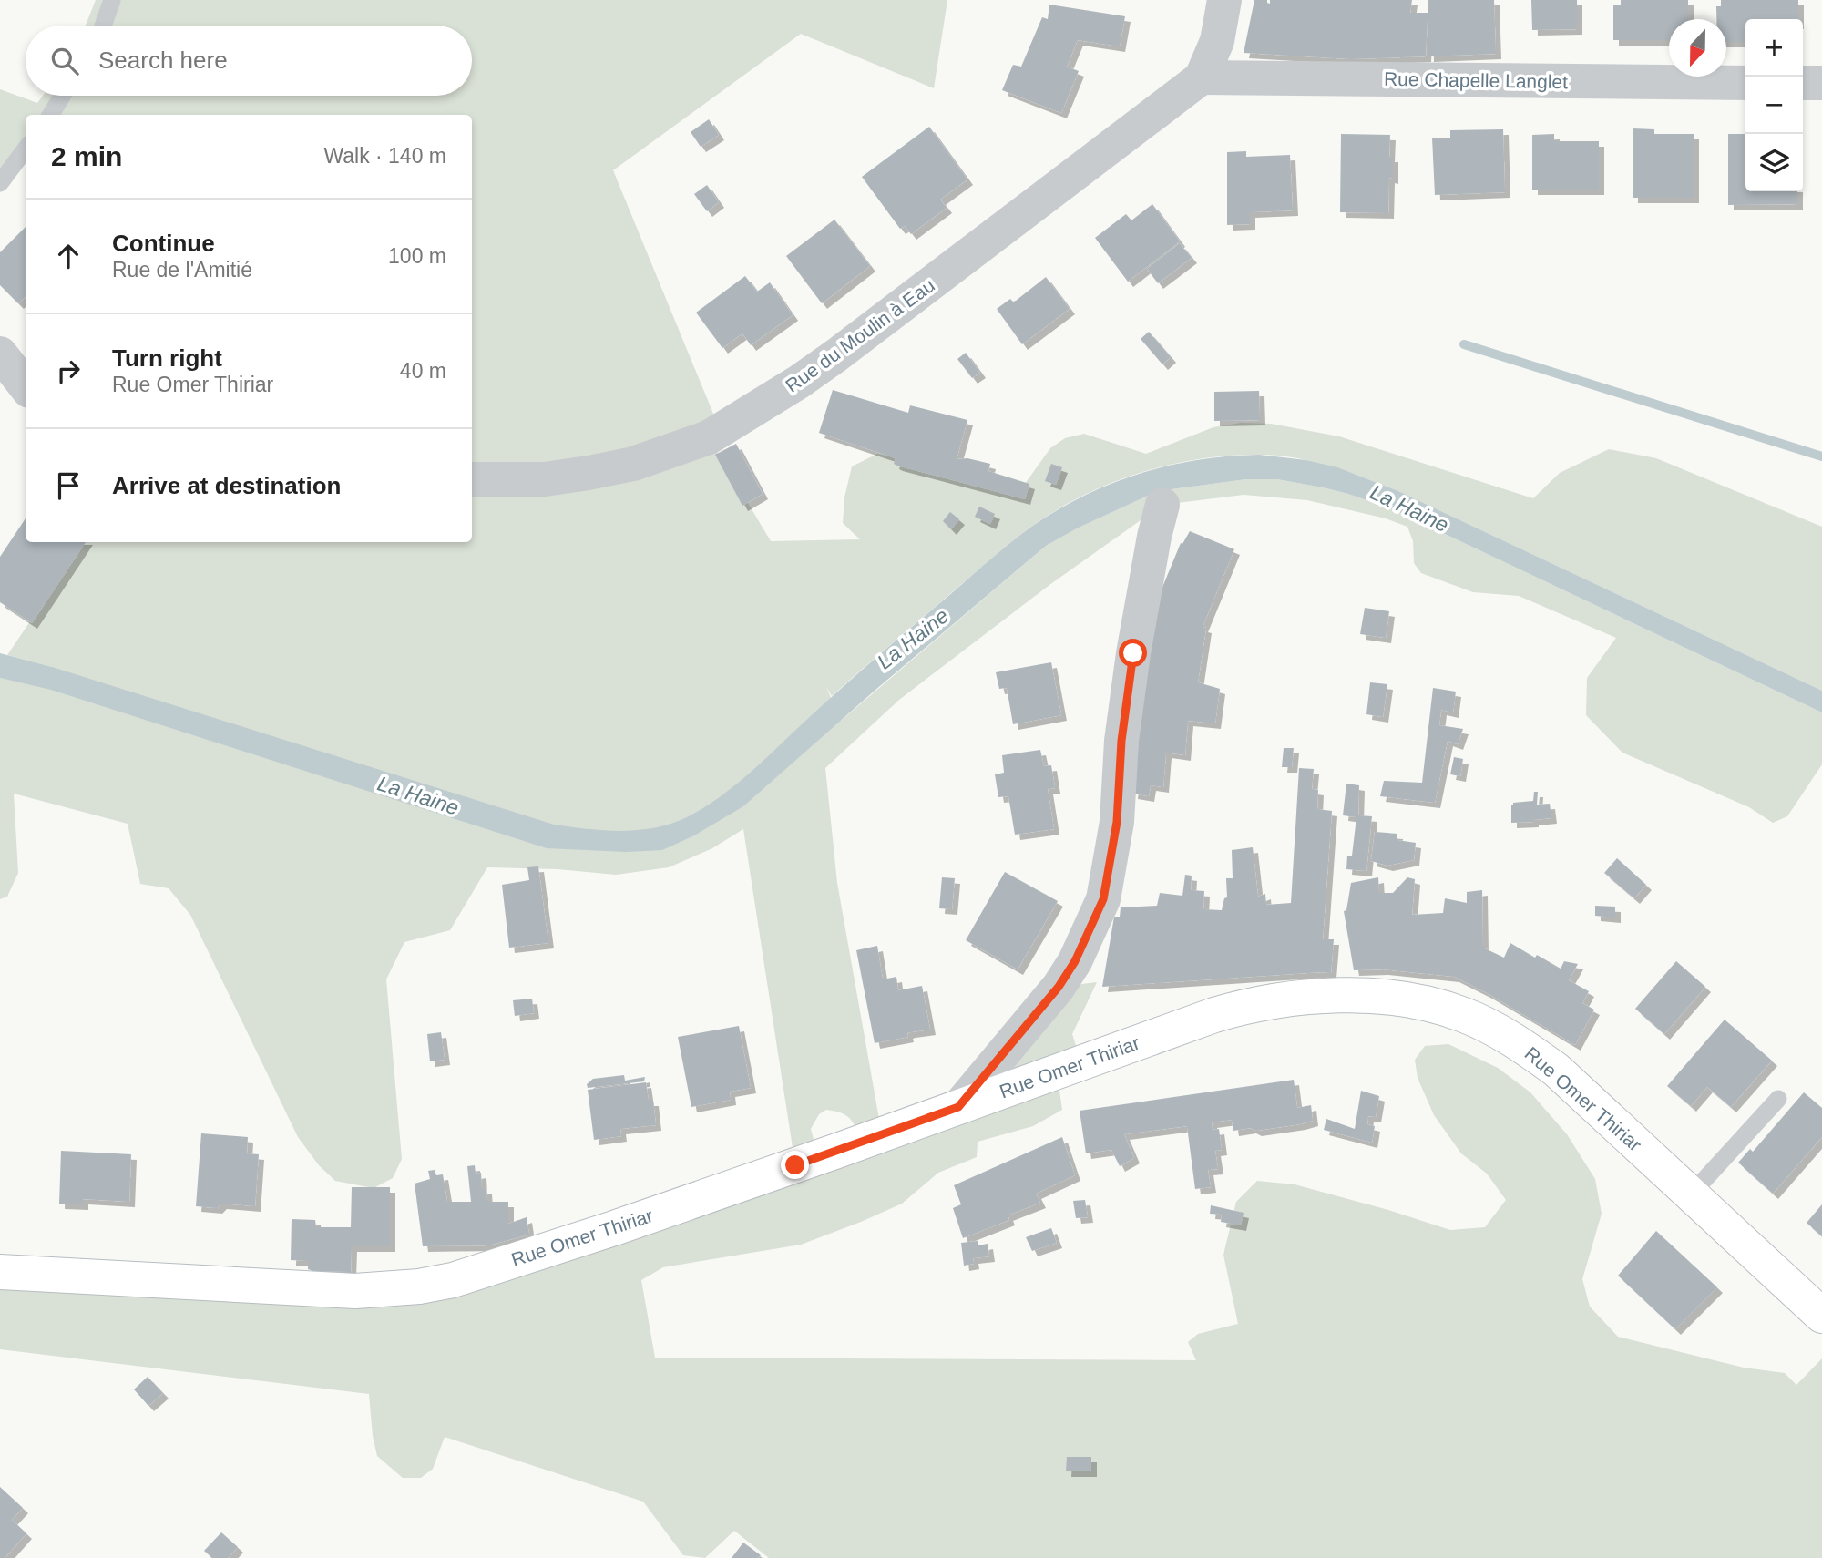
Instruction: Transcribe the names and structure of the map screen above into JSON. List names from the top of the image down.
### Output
{
  "streets": {
    "street": ["Rue Chapelle Langlet", "Rue du Moulin à Eau", "Rue Omer Thiriar"]
  },
  "crossings": [
    ["Rue Chapelle Langlet", "Rue du Moulin à Eau"]
  ],
  "water": ["La Haine"],
  "north": "bottom",
  "page": {
    "map_buttons": ["+", "−"],
    "search": "Search here",
    "heading": ["2 min", "Walk · 140 m"],
    "list": [
      ["Continue", "Rue de l'Amitié", "100 m"],
      ["Turn right", "Rue Omer Thiriar", "40 m"],
      "Arrive at destination"
    ]
  }
}
